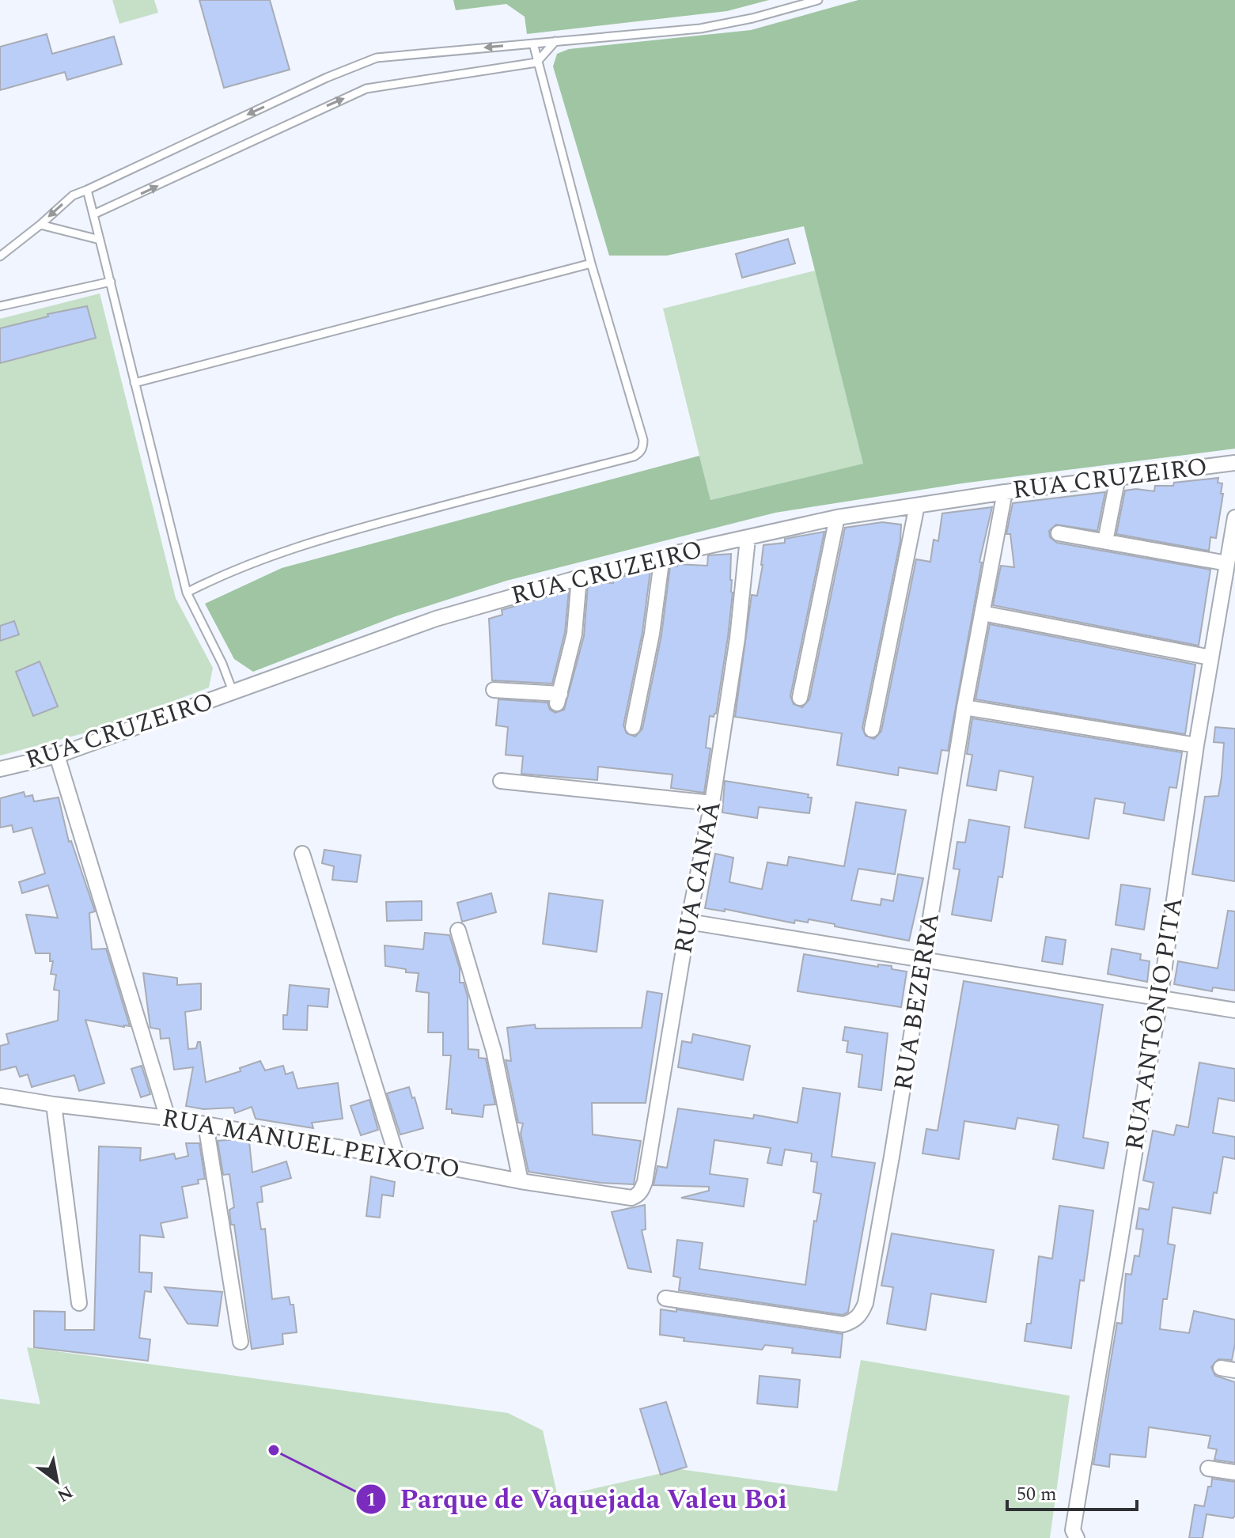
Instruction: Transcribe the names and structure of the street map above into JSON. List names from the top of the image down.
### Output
{
  "streets": {
    "street": [
      "RUA CRUZEIRO",
      "RUA CANAÃ",
      "RUA BEZERRA",
      "RUA ANTÔNIO PITA",
      "RUA MANUEL PEIXOTO"
    ]
  },
  "crossings": [
    ["RUA CRUZEIRO", "RUA CANAÃ"],
    ["RUA CRUZEIRO", "RUA BEZERRA"],
    ["RUA CANAÃ", "RUA MANUEL PEIXOTO"]
  ],
  "places": ["Parque de Vaquejada Valeu Boi"],
  "scale_bar": "50 m",
  "north": "bottom right"
}
